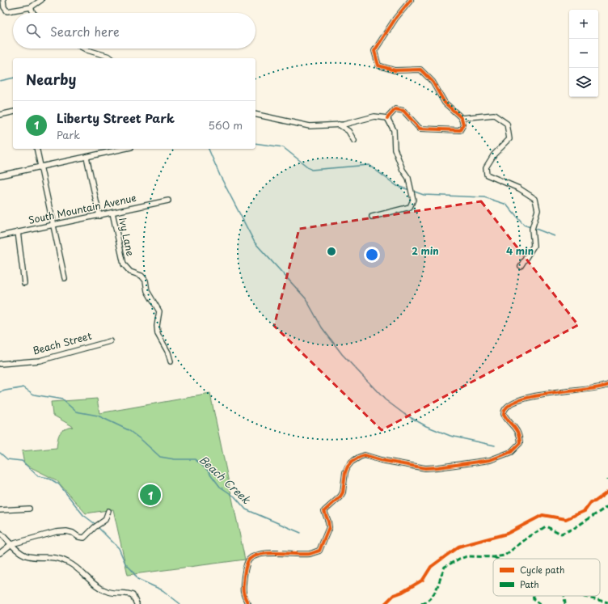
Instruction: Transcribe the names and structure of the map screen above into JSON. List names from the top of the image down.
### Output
{
  "streets": {
    "street": ["South Mountain Avenue", "Ivy Lane", "Beach Street"]
  },
  "crossings": [
    ["South Mountain Avenue", "Ivy Lane"]
  ],
  "water": ["Beach Creek"],
  "legend": ["Cycle path", "Path"],
  "page": {
    "map_buttons": ["+", "−"],
    "search": "Search here",
    "heading": "Nearby",
    "list": [
      {
        "mark": "1",
        "name": "Liberty Street Park",
        "note": "Park",
        "value": "560 m"
      }
    ],
    "pins": "1"
  },
  "rings": ["2 min", "4 min"]
}
